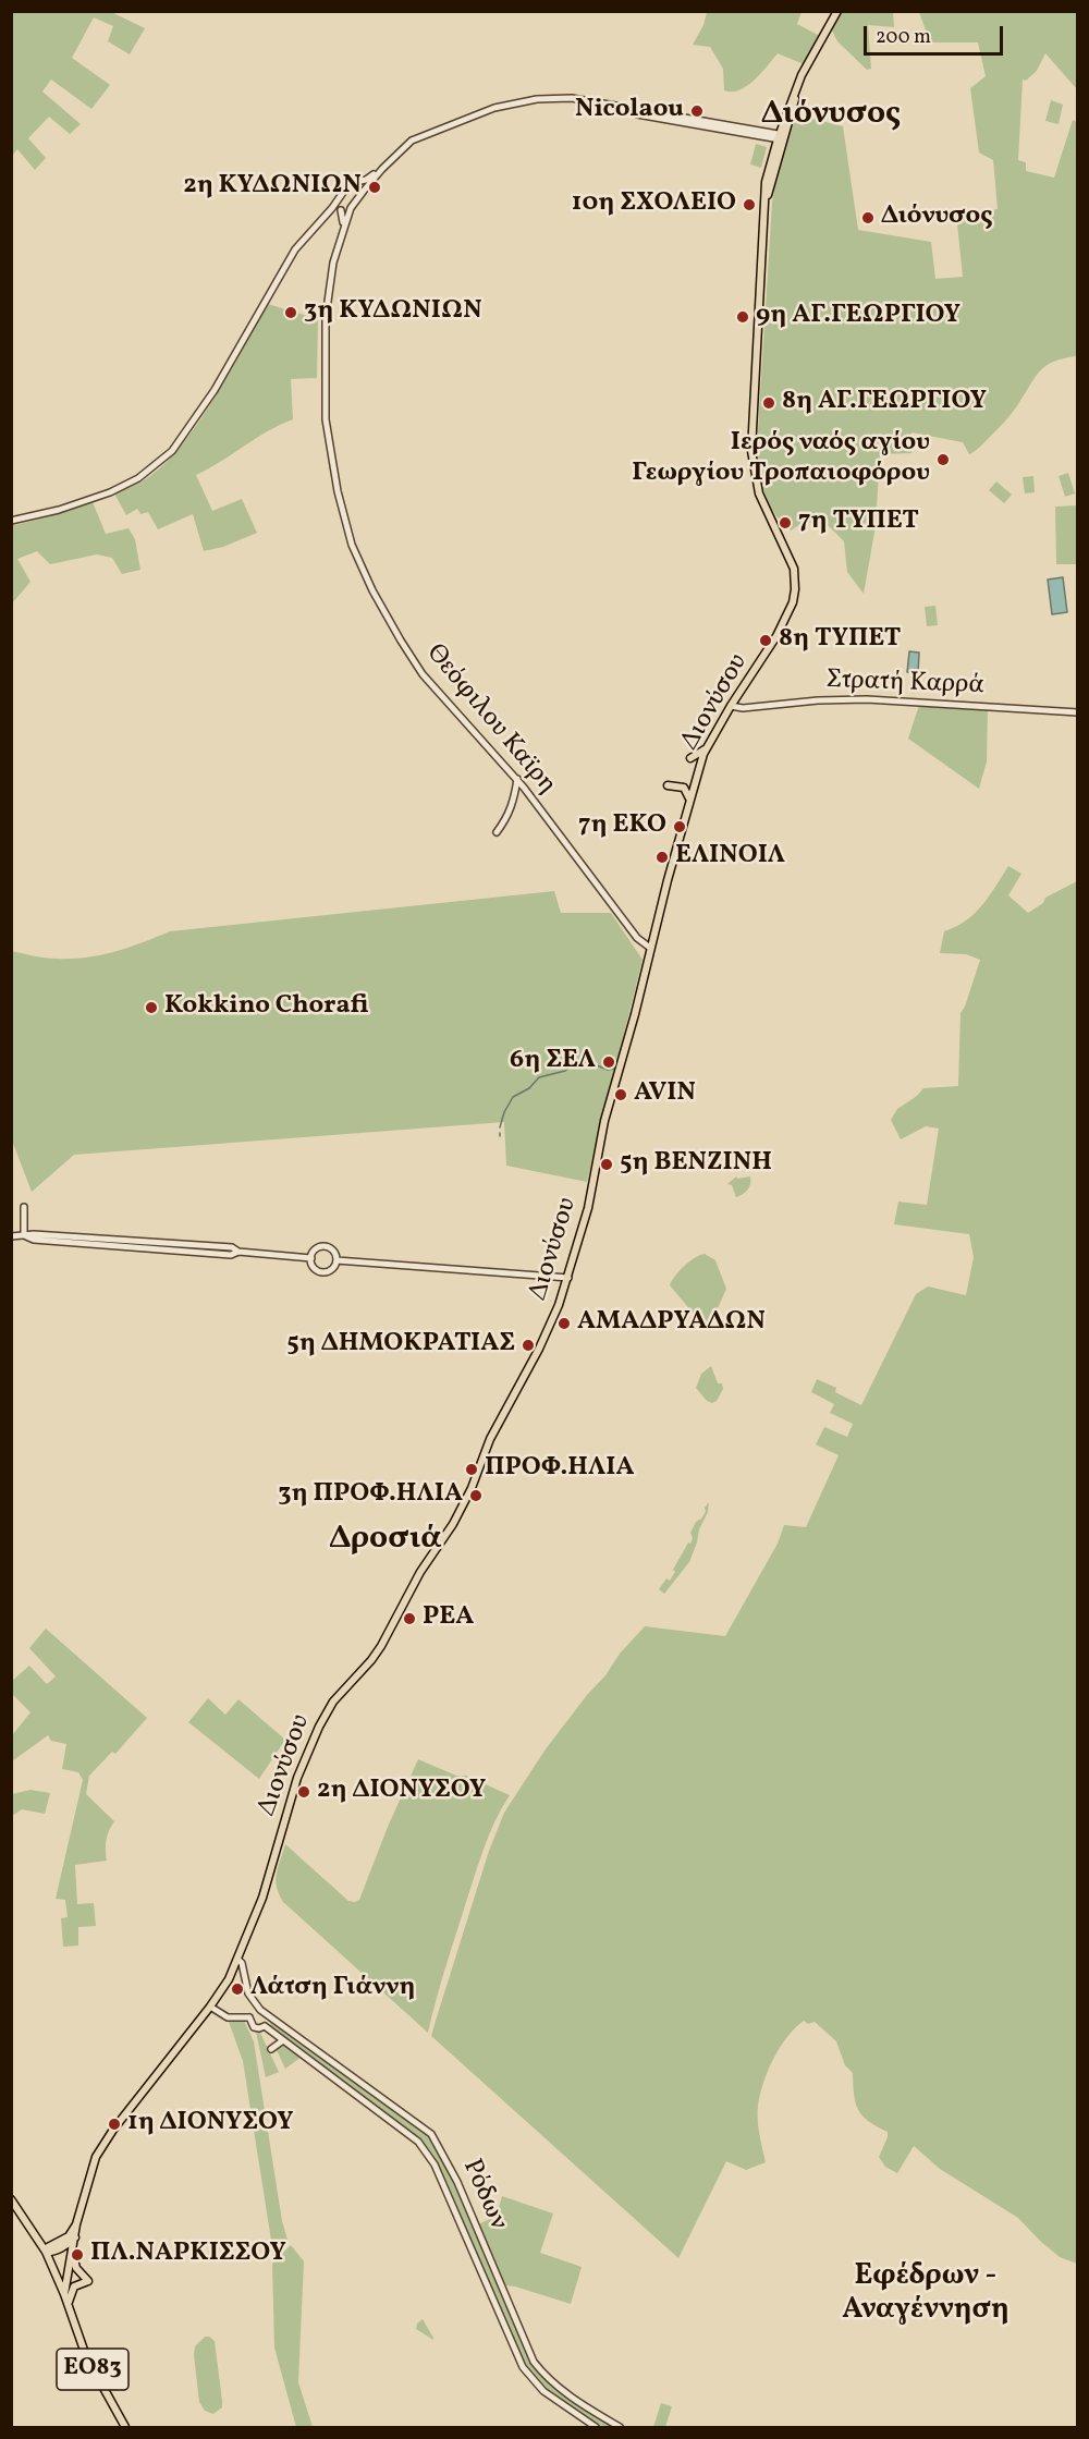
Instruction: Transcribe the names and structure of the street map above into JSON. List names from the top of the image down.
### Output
{
  "streets": {
    "main road": ["Διονύσου", "ΕΟ83"],
    "street": ["Στρατή Καρρά", "Θεόφιλου Καϊρη", "Ρόδων"]
  },
  "crossings": [
    ["Στρατή Καρρά", "Διονύσου"],
    ["Διονύσου", "Θεόφιλου Καϊρη"],
    ["Διονύσου", "ΕΟ83"]
  ],
  "districts": ["Διόνυσος", "Δροσιά", "Εφέδρων - Αναγέννηση"],
  "places": [
    "Nicolaou",
    "2η ΚΥΔΩΝΙΩΝ",
    "10η ΣΧΟΛΕΙΟ",
    "Διόνυσος",
    "3η ΚΥΔΩΝΙΩΝ",
    "9η ΑΓ.ΓΕΩΡΓΙΟΥ",
    "8η ΑΓ.ΓΕΩΡΓΙΟΥ",
    "Ιερός ναός αγίου Γεωργίου Τροπαιοφόρου",
    "7η ΤΥΠΕΤ",
    "8η ΤΥΠΕΤ",
    "7η ΕΚΟ",
    "ΕΛΙΝΟΙΛ",
    "Kokkino Chorafi",
    "6η ΣΕΛ",
    "AVIN",
    "5η ΒΕΝΖΙΝΗ",
    "ΑΜΑΔΡΥΑΔΩΝ",
    "5η ΔΗΜΟΚΡΑΤΙΑΣ",
    "ΠΡΟΦ.ΗΛΙΑ",
    "3η ΠΡΟΦ.ΗΛΙΑ",
    "ΡΕΑ",
    "2η ΔΙΟΝΥΣΟΥ",
    "Λάτση Γιάννη",
    "1η ΔΙΟΝΥΣΟΥ",
    "ΠΛ.ΝΑΡΚΙΣΣΟΥ"
  ],
  "scale_bar": "200 m"
}
